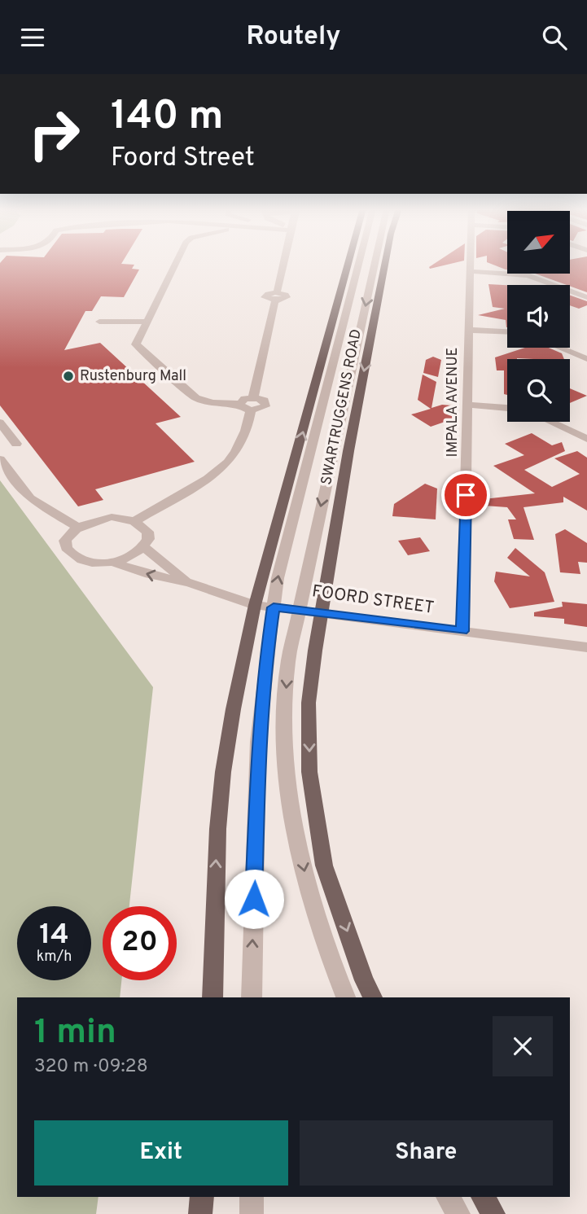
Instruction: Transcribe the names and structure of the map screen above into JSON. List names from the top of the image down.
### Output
{
  "streets": {
    "main road": ["SWARTRUGGENS ROAD"],
    "street": ["IMPALA AVENUE", "FOORD STREET"]
  },
  "crossings": [
    ["IMPALA AVENUE", "FOORD STREET"],
    ["SWARTRUGGENS ROAD", "FOORD STREET"]
  ],
  "places": ["Rustenburg Mall"],
  "north": "top right",
  "page": {
    "header": "Routely",
    "turn": ["140 m", "Foord Street"],
    "speed": "14 km/h",
    "limit": "20",
    "heading": ["1 min", "320 m · 09:28"],
    "buttons": ["Exit", "Share"]
  }
}
